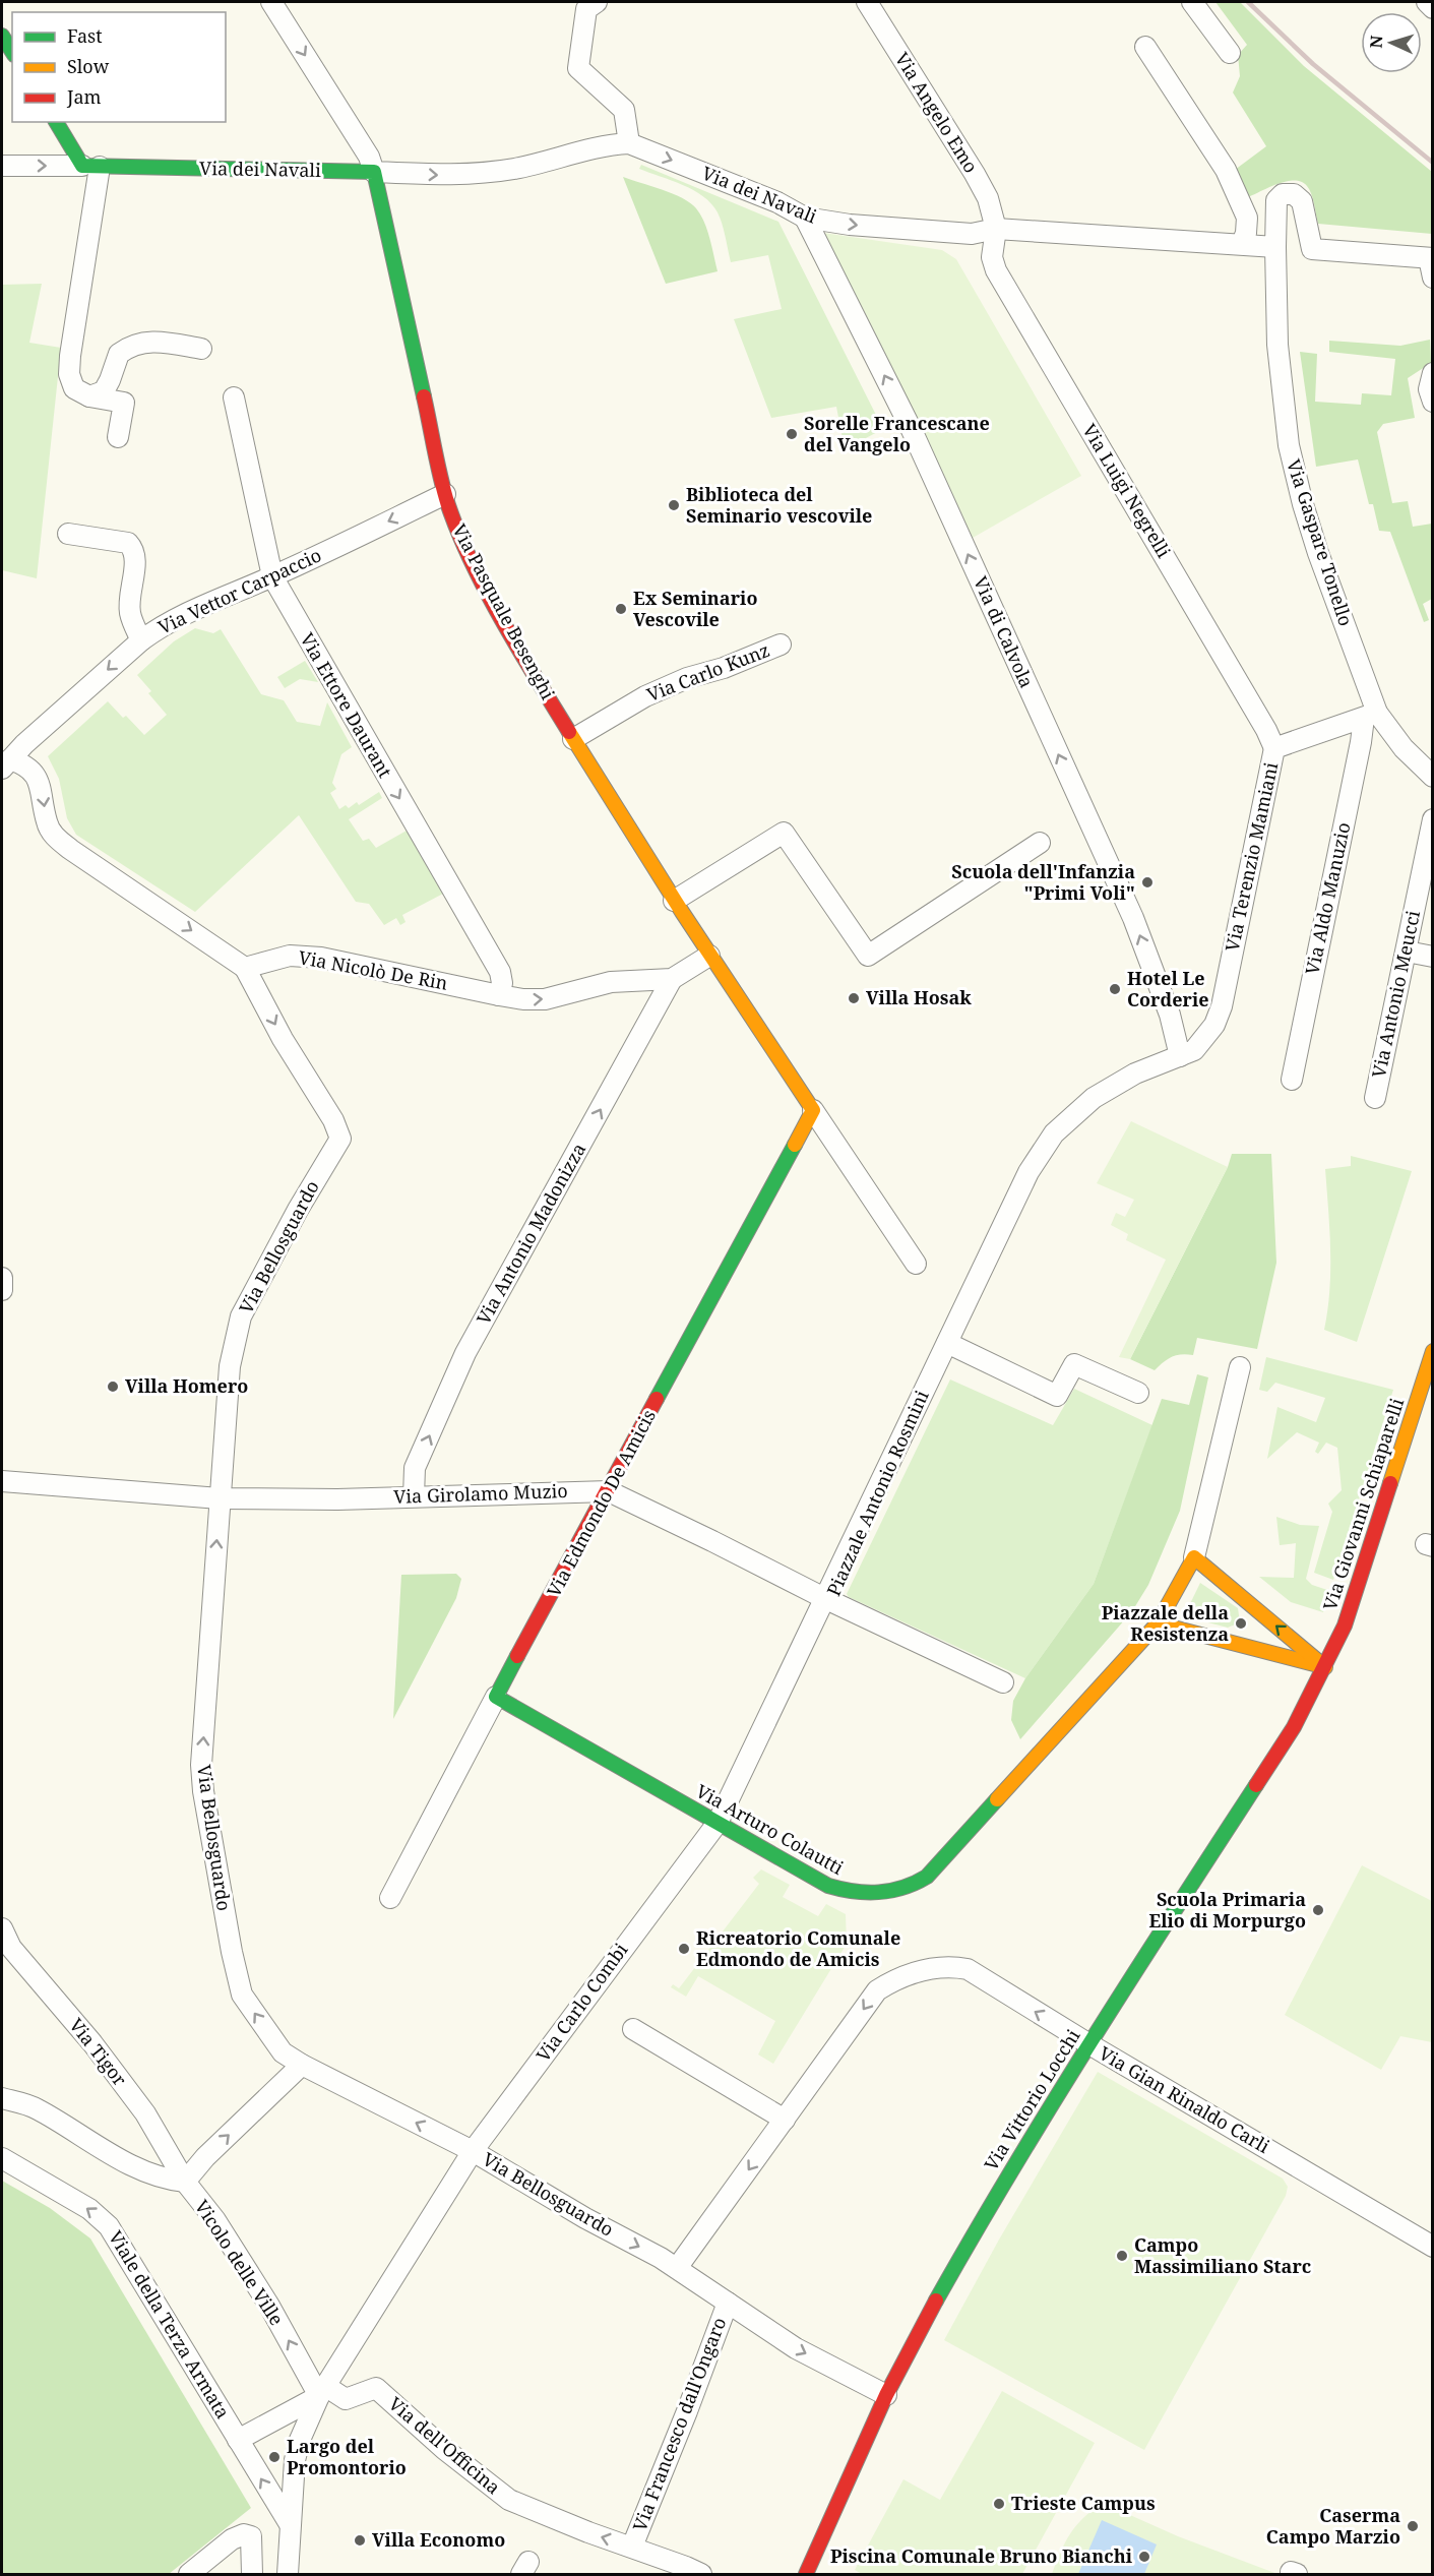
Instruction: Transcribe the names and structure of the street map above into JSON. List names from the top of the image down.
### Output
{
  "streets": {
    "street": [
      "Via Angelo Emo",
      "Via dei Navali",
      "Via Luigi Negrelli",
      "Via Gaspare Tonello",
      "Via Vettor Carpaccio",
      "Via Pasquale Besenghi",
      "Via di Calvola",
      "Via Carlo Kunz",
      "Via Ettore Daurant",
      "Via Terenzio Mamiani",
      "Via Aldo Manuzio",
      "Via Nicolò De Rin",
      "Via Antonio Meucci",
      "Via Antonio Madonizza",
      "Via Bellosguardo",
      "Piazzale Antonio Rosmini",
      "Via Girolamo Muzio",
      "Via Edmondo De Amicis",
      "Via Giovanni Schiaparelli",
      "Via Arturo Colautti",
      "Via Carlo Combi",
      "Via Tigor",
      "Via Vittorio Locchi",
      "Via Gian Rinaldo Carli",
      "Vicolo delle Ville",
      "Viale della Terza Armata",
      "Via Francesco dall'Ongaro",
      "Via dell'Officina"
    ]
  },
  "crossings": [
    ["Via Angelo Emo", "Via dei Navali"],
    ["Via Angelo Emo", "Via Luigi Negrelli"],
    ["Via dei Navali", "Via Luigi Negrelli"],
    ["Via dei Navali", "Via Gaspare Tonello"],
    ["Via dei Navali", "Via Pasquale Besenghi"],
    ["Via dei Navali", "Via di Calvola"],
    ["Via Luigi Negrelli", "Via Terenzio Mamiani"],
    ["Via Gaspare Tonello", "Via Terenzio Mamiani"],
    ["Via Gaspare Tonello", "Via Aldo Manuzio"],
    ["Via Vettor Carpaccio", "Via Pasquale Besenghi"],
    ["Via Vettor Carpaccio", "Via Ettore Daurant"],
    ["Via Pasquale Besenghi", "Via Carlo Kunz"],
    ["Via Pasquale Besenghi", "Via Nicolò De Rin"],
    ["Via Pasquale Besenghi", "Via Edmondo De Amicis"],
    ["Via di Calvola", "Via Terenzio Mamiani"],
    ["Via Ettore Daurant", "Via Nicolò De Rin"],
    ["Via Terenzio Mamiani", "Via Aldo Manuzio"],
    ["Via Terenzio Mamiani", "Piazzale Antonio Rosmini"],
    ["Via Nicolò De Rin", "Via Antonio Madonizza"],
    ["Via Nicolò De Rin", "Via Bellosguardo"],
    ["Via Antonio Madonizza", "Via Girolamo Muzio"],
    ["Via Bellosguardo", "Via Girolamo Muzio"],
    ["Via Bellosguardo", "Via Carlo Combi"],
    ["Via Bellosguardo", "Via Vittorio Locchi"],
    ["Via Bellosguardo", "Via Gian Rinaldo Carli"],
    ["Via Bellosguardo", "Via Francesco dall'Ongaro"],
    ["Piazzale Antonio Rosmini", "Via Girolamo Muzio"],
    ["Piazzale Antonio Rosmini", "Via Carlo Combi"],
    ["Via Girolamo Muzio", "Via Edmondo De Amicis"],
    ["Via Girolamo Muzio", "Via Carlo Combi"],
    ["Via Edmondo De Amicis", "Via Arturo Colautti"],
    ["Via Giovanni Schiaparelli", "Via Vittorio Locchi"],
    ["Via Arturo Colautti", "Via Carlo Combi"],
    ["Via Carlo Combi", "Vicolo delle Ville"],
    ["Via Carlo Combi", "Via dell'Officina"],
    ["Via Tigor", "Vicolo delle Ville"],
    ["Via Vittorio Locchi", "Via Gian Rinaldo Carli"],
    ["Vicolo delle Ville", "Via dell'Officina"],
    ["Via Francesco dall'Ongaro", "Via dell'Officina"]
  ],
  "one_way": [
    "Via dei Navali",
    "Via Vettor Carpaccio",
    "Via di Calvola",
    "Via Ettore Daurant",
    "Via Nicolò De Rin",
    "Via Antonio Madonizza",
    "Via Gian Rinaldo Carli",
    "Vicolo delle Ville",
    "Viale della Terza Armata",
    "Via dell'Officina"
  ],
  "places": [
    "Sorelle Francescane del Vangelo",
    "Biblioteca del Seminario vescovile",
    "Ex Seminario Vescovile",
    "Scuola dell'Infanzia \"Primi Voli\"",
    "Hotel Le Corderie",
    "Villa Hosak",
    "Villa Homero",
    "Piazzale della Resistenza",
    "Scuola Primaria Elio di Morpurgo",
    "Ricreatorio Comunale Edmondo de Amicis",
    "Campo Massimiliano Starc",
    "Largo del Promontorio",
    "Trieste Campus",
    "Caserma Campo Marzio",
    "Villa Economo",
    "Piscina Comunale Bruno Bianchi"
  ],
  "legend": ["Fast", "Slow", "Jam"],
  "north": "left"
}
